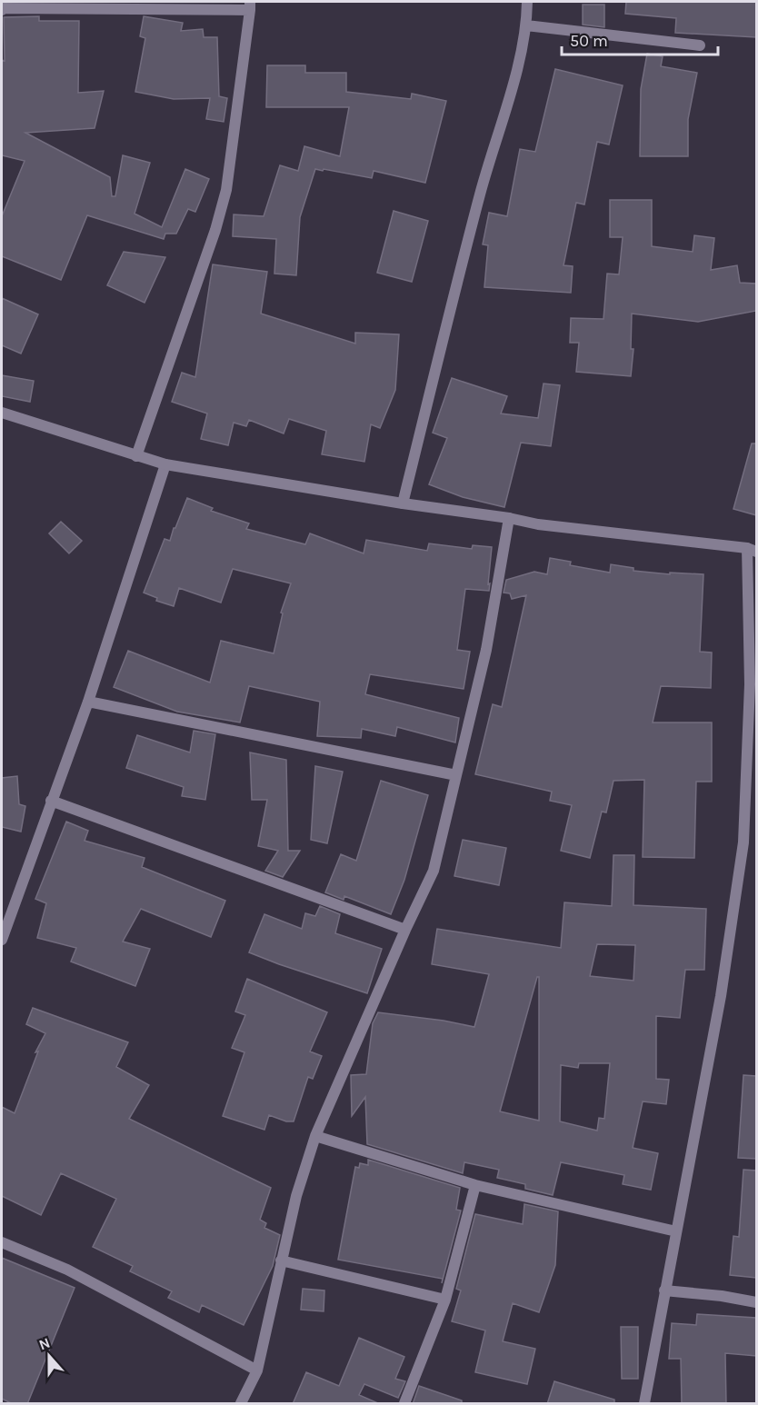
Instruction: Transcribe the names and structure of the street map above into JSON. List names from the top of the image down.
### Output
{
  "scale_bar": "50 m",
  "north": "top"
}
